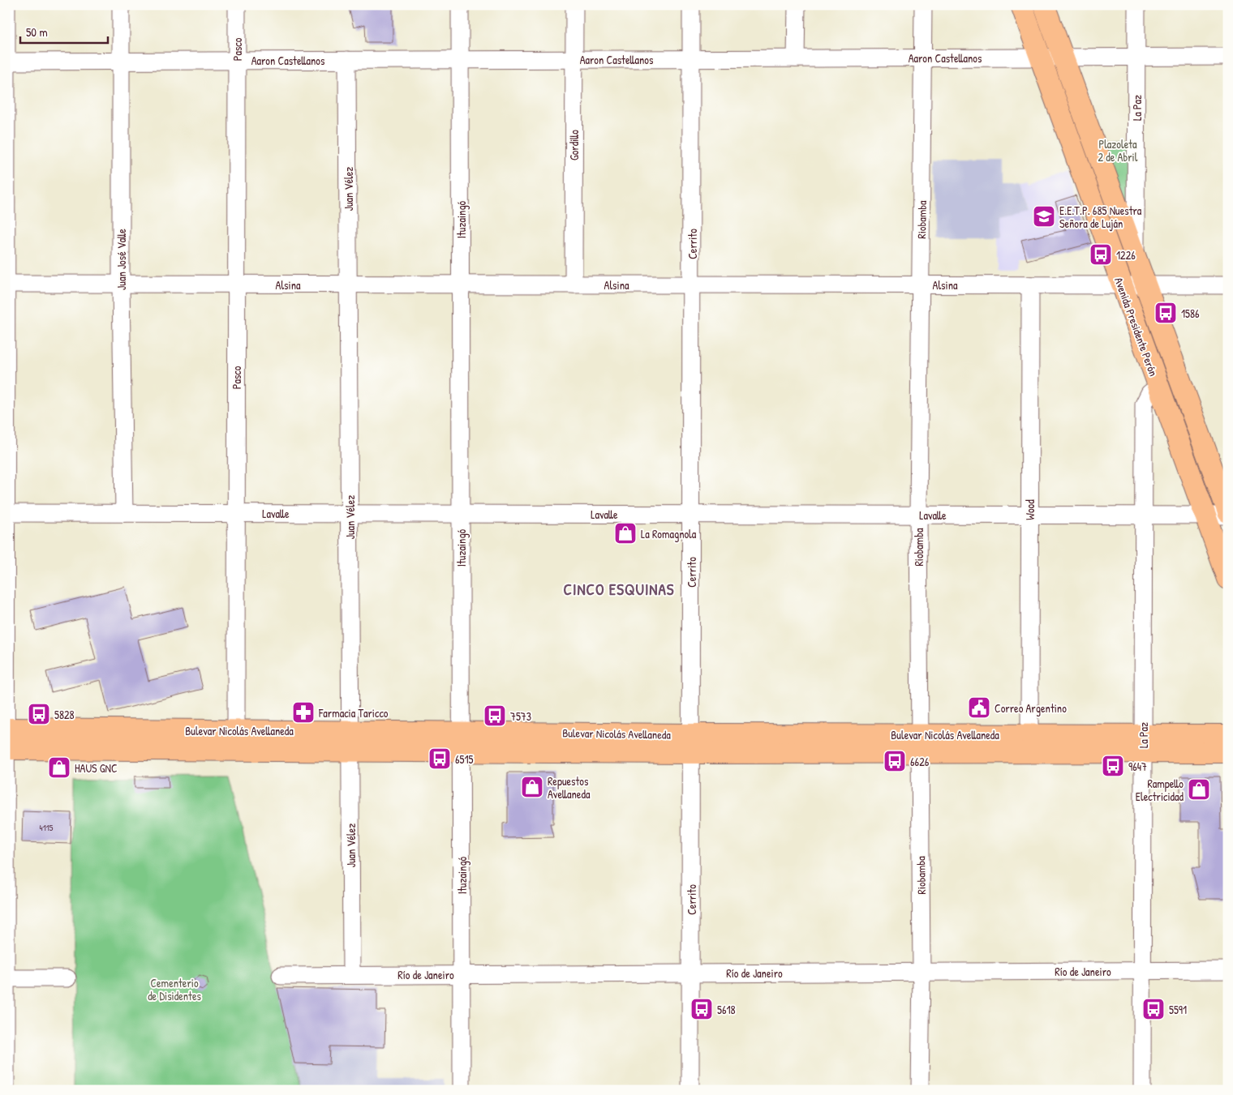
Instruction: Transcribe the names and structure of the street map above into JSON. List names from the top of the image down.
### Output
{
  "streets": {
    "main road": ["Avenida Presidente Perón", "Bulevar Nicolás Avellaneda"],
    "street": [
      "Pasco",
      "Aaron Castellanos",
      "La Paz",
      "Gordillo",
      "Juan Vélez",
      "Ituzaingó",
      "Riobamba",
      "Cerrito",
      "Juan José Valle",
      "Alsina",
      "Wood",
      "Lavalle",
      "Río de Janeiro"
    ]
  },
  "crossings": [
    ["Pasco", "Aaron Castellanos"],
    ["Pasco", "Alsina"],
    ["Pasco", "Lavalle"],
    ["Pasco", "Bulevar Nicolás Avellaneda"],
    ["Aaron Castellanos", "La Paz"],
    ["Aaron Castellanos", "Gordillo"],
    ["Aaron Castellanos", "Juan Vélez"],
    ["Aaron Castellanos", "Ituzaingó"],
    ["Aaron Castellanos", "Riobamba"],
    ["Aaron Castellanos", "Cerrito"],
    ["Aaron Castellanos", "Juan José Valle"],
    ["Aaron Castellanos", "Avenida Presidente Perón"],
    ["La Paz", "Avenida Presidente Perón"],
    ["La Paz", "Lavalle"],
    ["La Paz", "Bulevar Nicolás Avellaneda"],
    ["La Paz", "Río de Janeiro"],
    ["Gordillo", "Alsina"],
    ["Juan Vélez", "Alsina"],
    ["Juan Vélez", "Lavalle"],
    ["Juan Vélez", "Bulevar Nicolás Avellaneda"],
    ["Juan Vélez", "Río de Janeiro"],
    ["Ituzaingó", "Alsina"],
    ["Ituzaingó", "Lavalle"],
    ["Ituzaingó", "Bulevar Nicolás Avellaneda"],
    ["Ituzaingó", "Río de Janeiro"],
    ["Riobamba", "Alsina"],
    ["Riobamba", "Lavalle"],
    ["Riobamba", "Bulevar Nicolás Avellaneda"],
    ["Riobamba", "Río de Janeiro"],
    ["Cerrito", "Alsina"],
    ["Cerrito", "Lavalle"],
    ["Cerrito", "Bulevar Nicolás Avellaneda"],
    ["Cerrito", "Río de Janeiro"],
    ["Juan José Valle", "Alsina"],
    ["Juan José Valle", "Lavalle"],
    ["Alsina", "Avenida Presidente Perón"],
    ["Alsina", "Wood"],
    ["Avenida Presidente Perón", "Lavalle"],
    ["Wood", "Lavalle"],
    ["Wood", "Bulevar Nicolás Avellaneda"]
  ],
  "districts": ["CINCO ESQUINAS"],
  "parks": ["Plazoleta 2 de Abril", "Cementerio de Disidentes"],
  "places": {
    "school or university": ["E.E.T.P. 685 Nuestra Señora de Luján"],
    "bus stop": [
      "1226",
      "1586",
      "5828",
      "7573",
      "6515",
      "6626",
      "9647",
      "5618",
      "5591"
    ],
    "shop": [
      "La Romagnola",
      "HAUS GNC",
      "Repuestos Avellaneda",
      "Rampello Electricidad"
    ],
    "public building": ["Correo Argentino"],
    "pharmacy": ["Farmacia Taricco"]
  },
  "house_numbers": ["4115"],
  "scale_bar": "50 m"
}
